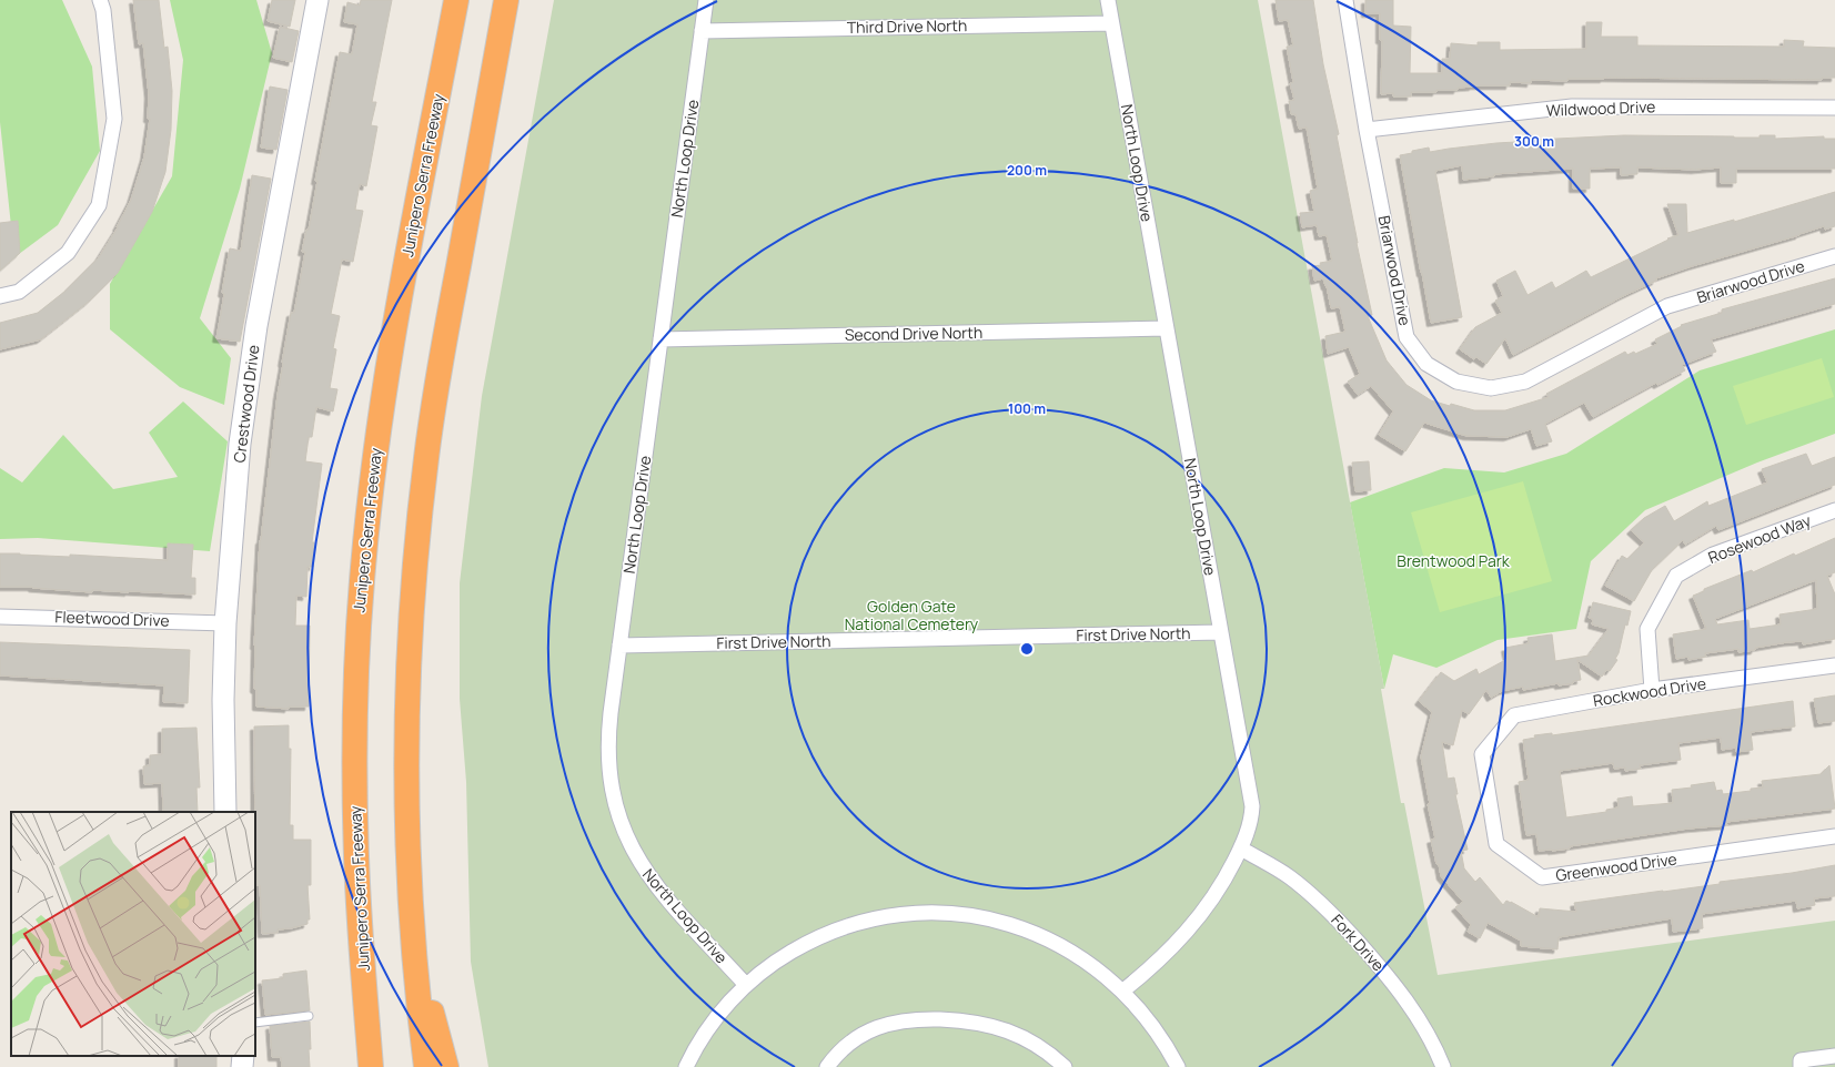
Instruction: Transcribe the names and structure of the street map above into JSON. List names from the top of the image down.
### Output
{
  "streets": {
    "highway": ["Junipero Serra Freeway"],
    "street": [
      "Third Drive North",
      "Wildwood Drive",
      "North Loop Drive",
      "Briarwood Drive",
      "Second Drive North",
      "Crestwood Drive",
      "Rosewood Way",
      "Fleetwood Drive",
      "First Drive North",
      "Rockwood Drive",
      "Greenwood Drive",
      "Fork Drive"
    ]
  },
  "crossings": [
    ["Third Drive North", "North Loop Drive"],
    ["Wildwood Drive", "Briarwood Drive"],
    ["North Loop Drive", "Second Drive North"],
    ["North Loop Drive", "First Drive North"],
    ["North Loop Drive", "Fork Drive"],
    ["Crestwood Drive", "Fleetwood Drive"],
    ["Rosewood Way", "Rockwood Drive"],
    ["Rockwood Drive", "Greenwood Drive"]
  ],
  "parks": ["Brentwood Park", "Golden Gate National Cemetery"],
  "rings": ["300 m", "200 m", "100 m"]
}
